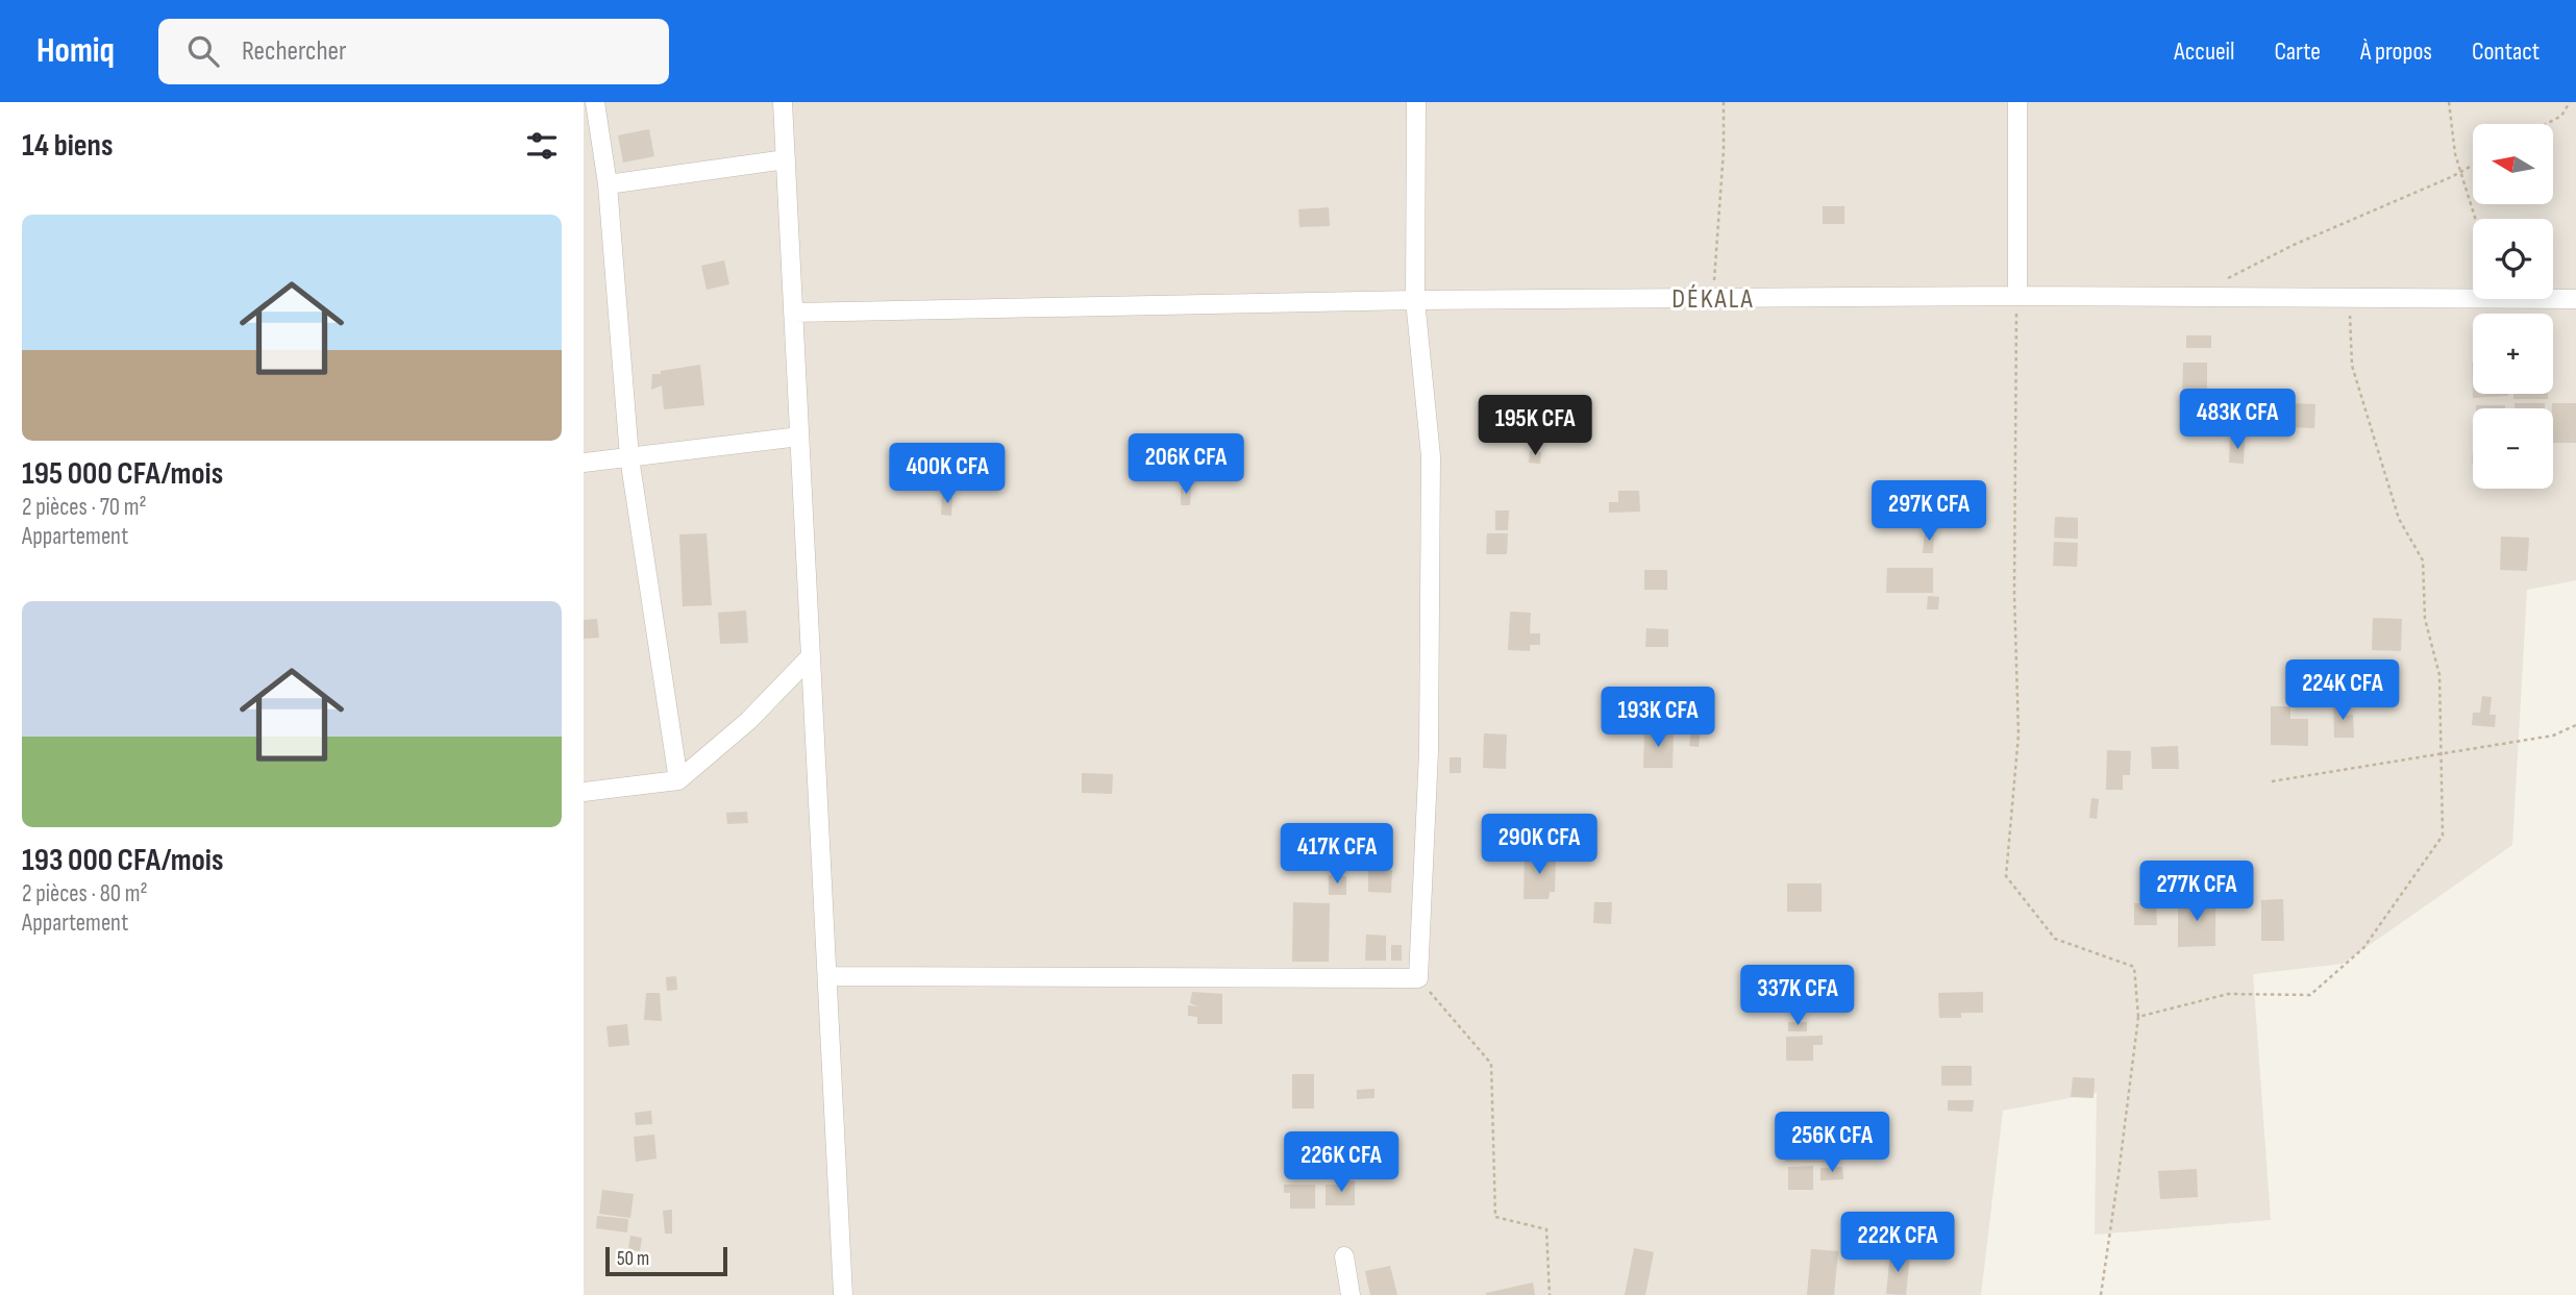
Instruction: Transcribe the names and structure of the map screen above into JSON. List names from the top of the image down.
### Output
{
  "districts": ["DÉKALA"],
  "scale_bar": "50 m",
  "north": "left",
  "page": {
    "header": "Homiq",
    "search": "Rechercher",
    "nav": [
      "Accueil",
      "Carte",
      "À propos",
      "Contact"
    ],
    "heading": "14 biens",
    "map_buttons": ["+", "−"],
    "list": [
      {
        "name": "195 000 CFA/mois",
        "note": "2 pièces · 70 m² · Appartement"
      },
      {
        "name": "193 000 CFA/mois",
        "note": "2 pièces · 80 m² · Appartement"
      }
    ],
    "price": [
      "483K CFA",
      "195K CFA",
      "206K CFA",
      "400K CFA",
      "297K CFA",
      "224K CFA",
      "193K CFA",
      "290K CFA",
      "417K CFA",
      "277K CFA",
      "337K CFA",
      "256K CFA",
      "226K CFA",
      "222K CFA"
    ],
    "scale": "50 m"
  }
}
